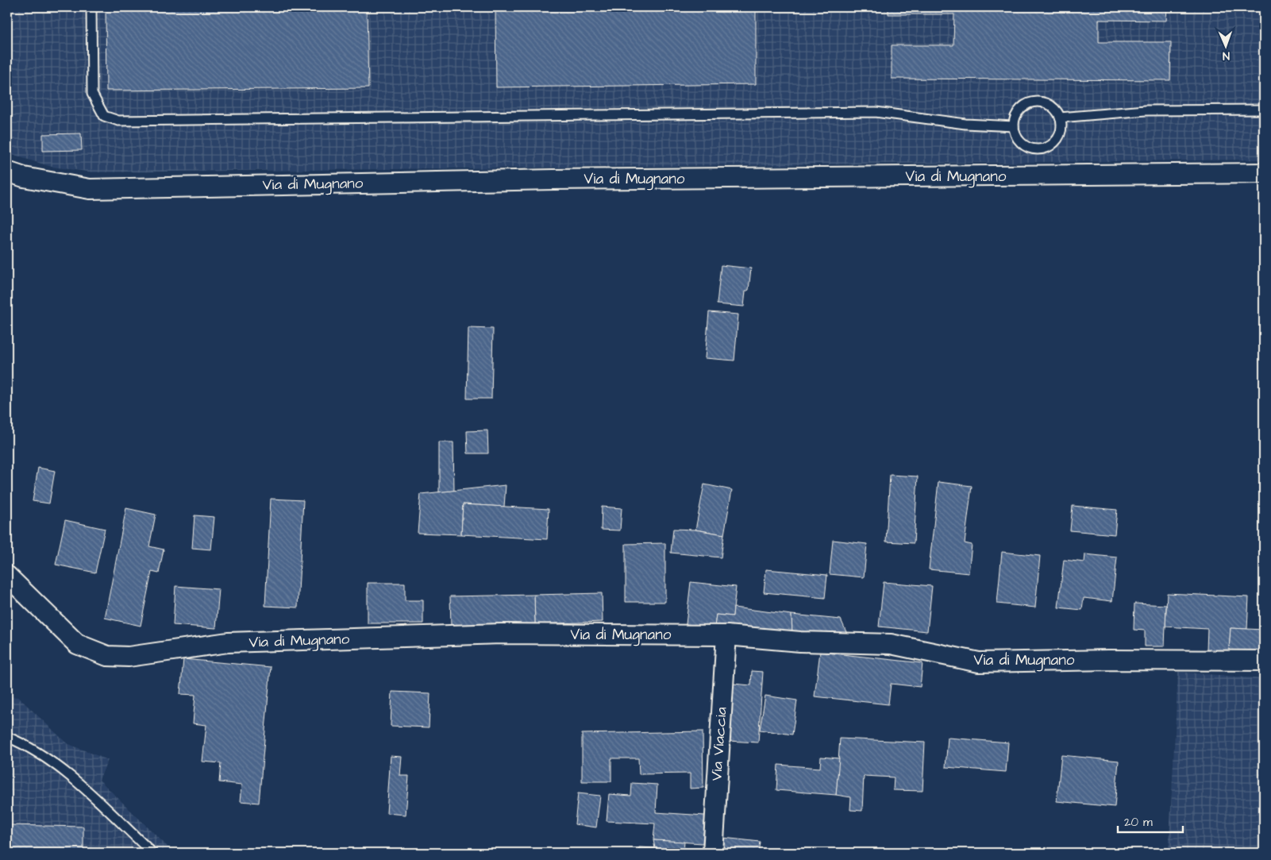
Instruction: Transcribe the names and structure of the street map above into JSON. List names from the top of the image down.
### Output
{
  "streets": {
    "street": ["Via di Mugnano", "Via Viaccia"]
  },
  "crossings": [
    ["Via di Mugnano", "Via Viaccia"]
  ],
  "scale_bar": "20 m",
  "north": "bottom"
}
